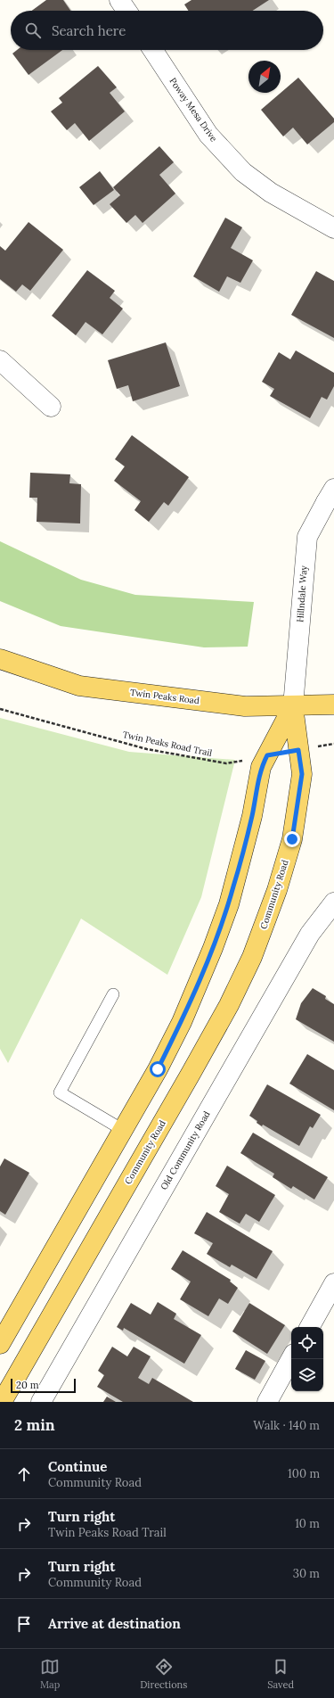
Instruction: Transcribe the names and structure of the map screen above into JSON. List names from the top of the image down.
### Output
{
  "streets": {
    "main road": ["Twin Peaks Road", "Community Road"],
    "street": ["Poway Mesa Drive", "Hillndale Way", "Old Community Road"],
    "path": ["Twin Peaks Road Trail"]
  },
  "crossings": [
    ["Hillndale Way", "Twin Peaks Road"],
    ["Hillndale Way", "Community Road"],
    ["Twin Peaks Road", "Community Road"]
  ],
  "scale_bar": "20 m",
  "north": "top right",
  "page": {
    "search": "Search here",
    "scale": "20 m",
    "heading": ["2 min", "Walk · 140 m"],
    "list": [
      ["Continue", "Community Road", "100 m"],
      ["Turn right", "Twin Peaks Road Trail", "10 m"],
      ["Turn right", "Community Road", "30 m"],
      "Arrive at destination"
    ],
    "nav": ["Map", "Directions", "Saved"]
  }
}
